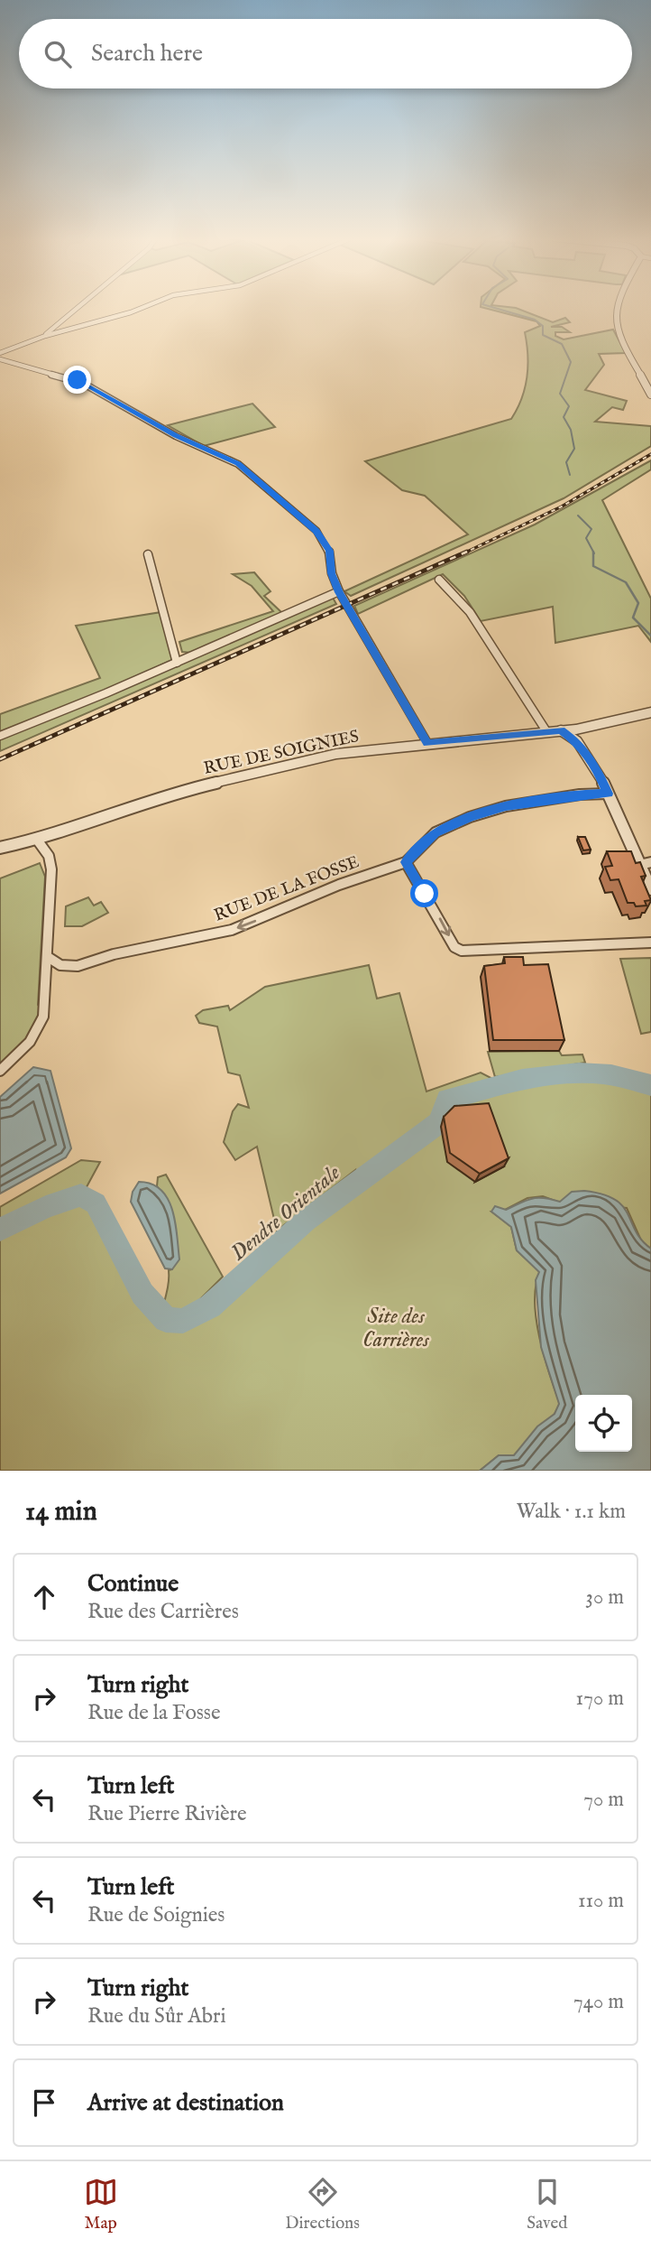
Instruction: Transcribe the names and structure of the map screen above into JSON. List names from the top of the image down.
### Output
{
  "streets": {
    "street": ["RUE DE SOIGNIES", "RUE DE LA FOSSE"]
  },
  "one_way": ["RUE DE LA FOSSE"],
  "water": ["Dendre Orientale"],
  "parks": ["Site des Carrières"],
  "page": {
    "search": "Search here",
    "heading": ["14 min", "Walk · 1.1 km"],
    "list": [
      ["Continue", "Rue des Carrières", "30 m"],
      ["Turn right", "Rue de la Fosse", "170 m"],
      ["Turn left", "Rue Pierre Rivière", "70 m"],
      ["Turn left", "Rue de Soignies", "110 m"],
      ["Turn right", "Rue du Sûr Abri", "740 m"],
      "Arrive at destination"
    ],
    "nav": ["Map", "Directions", "Saved"]
  }
}
